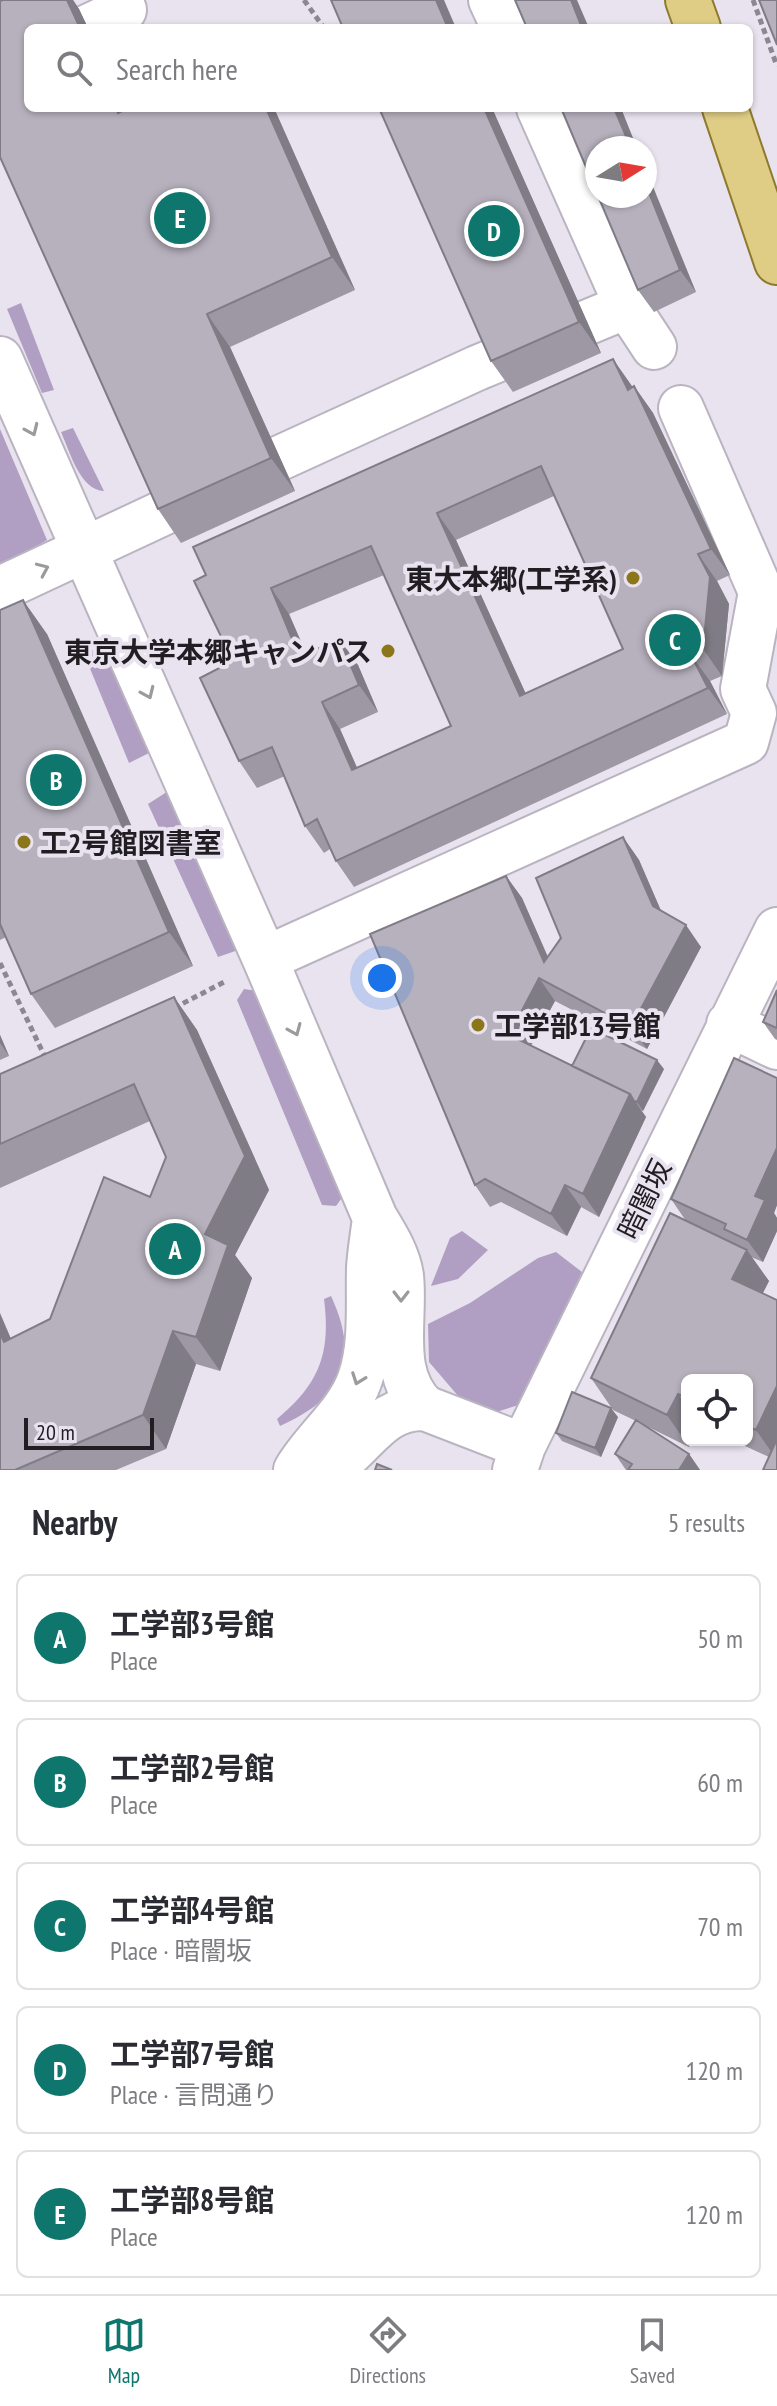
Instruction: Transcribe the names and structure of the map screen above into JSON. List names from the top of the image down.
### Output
{
  "streets": {
    "street": ["暗闇坂"]
  },
  "places": [
    "東大本郷(工学系)",
    "東京大学本郷キャンパス",
    "工2号館図書室",
    "工学部13号館"
  ],
  "scale_bar": "20 m",
  "north": "right",
  "page": {
    "search": "Search here",
    "pins": [
      "E",
      "D",
      "C",
      "B",
      "A"
    ],
    "scale": "20 m",
    "heading": ["Nearby", "5 results"],
    "list": [
      {
        "mark": "A",
        "name": "工学部3号館",
        "note": "Place",
        "value": "50 m"
      },
      {
        "mark": "B",
        "name": "工学部2号館",
        "note": "Place",
        "value": "60 m"
      },
      {
        "mark": "C",
        "name": "工学部4号館",
        "note": "Place · 暗闇坂",
        "value": "70 m"
      },
      {
        "mark": "D",
        "name": "工学部7号館",
        "note": "Place · 言問通り",
        "value": "120 m"
      },
      {
        "mark": "E",
        "name": "工学部8号館",
        "note": "Place",
        "value": "120 m"
      }
    ],
    "nav": ["Map", "Directions", "Saved"]
  }
}
